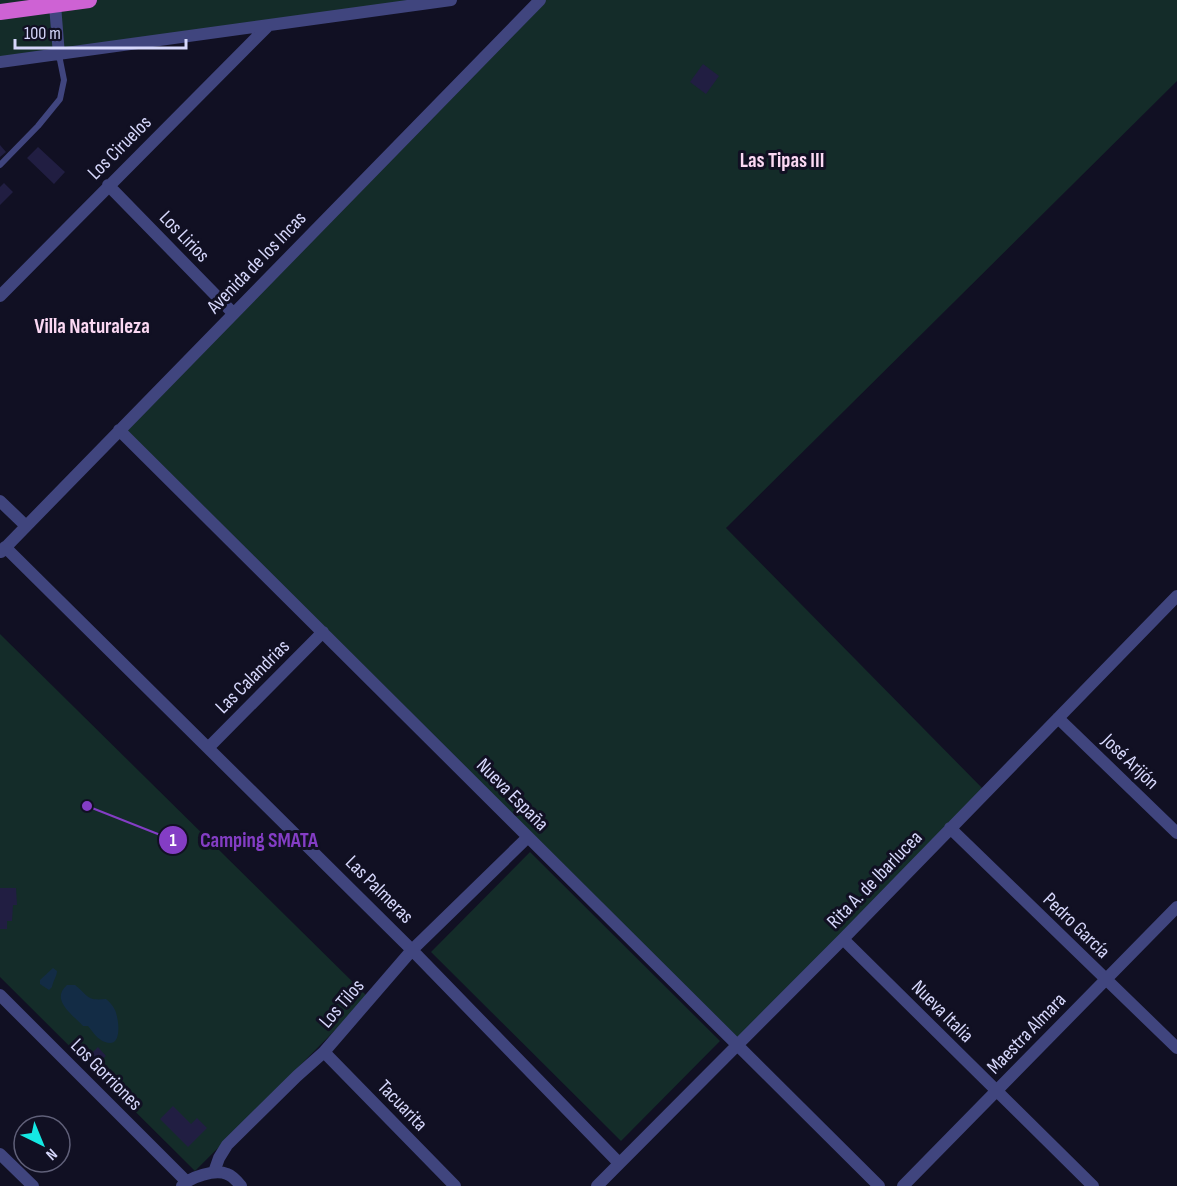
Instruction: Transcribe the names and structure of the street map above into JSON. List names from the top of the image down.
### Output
{
  "streets": {
    "street": [
      "Los Ciruelos",
      "Los Lirios",
      "Avenida de los Incas",
      "Las Calandrias",
      "José Arijón",
      "Nueva España",
      "Rita A. de Ibarlucea",
      "Las Palmeras",
      "Pedro García",
      "Los Tilos",
      "Nueva Italia",
      "Maestra Almara",
      "Los Gorriones",
      "Tacuarita"
    ]
  },
  "crossings": [
    ["Los Ciruelos", "Los Lirios"],
    ["Los Lirios", "Avenida de los Incas"],
    ["Avenida de los Incas", "Nueva España"],
    ["Avenida de los Incas", "Las Palmeras"],
    ["Las Calandrias", "Nueva España"],
    ["Las Calandrias", "Las Palmeras"],
    ["José Arijón", "Rita A. de Ibarlucea"],
    ["Nueva España", "Rita A. de Ibarlucea"],
    ["Nueva España", "Los Tilos"],
    ["Rita A. de Ibarlucea", "Las Palmeras"],
    ["Rita A. de Ibarlucea", "Pedro García"],
    ["Rita A. de Ibarlucea", "Nueva Italia"],
    ["Las Palmeras", "Los Tilos"],
    ["Pedro García", "Maestra Almara"],
    ["Los Tilos", "Tacuarita"],
    ["Nueva Italia", "Maestra Almara"]
  ],
  "districts": ["Las Tipas III", "Villa Naturaleza"],
  "places": ["Camping SMATA"],
  "scale_bar": "100 m",
  "north": "bottom right"
}
